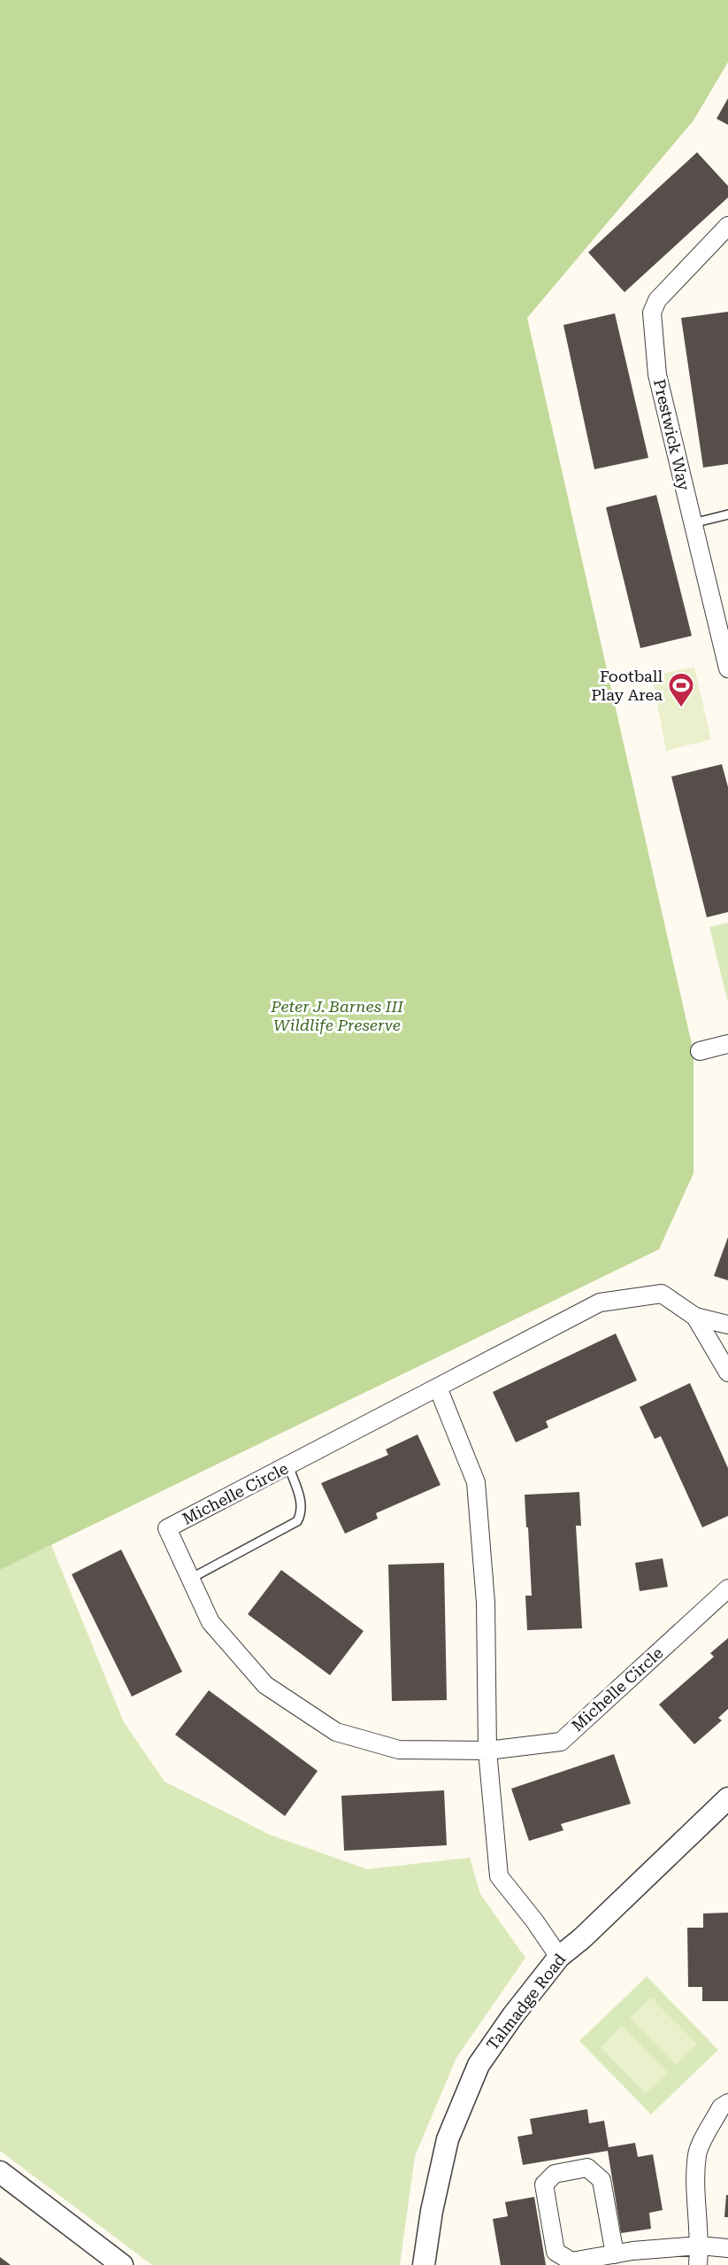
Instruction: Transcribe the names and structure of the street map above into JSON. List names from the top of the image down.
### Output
{
  "streets": {
    "street": ["Prestwick Way", "Michelle Circle", "Talmadge Road"]
  },
  "parks": ["Peter J. Barnes III Wildlife Preserve"],
  "places": {
    "sports": ["Football Play Area"]
  }
}
